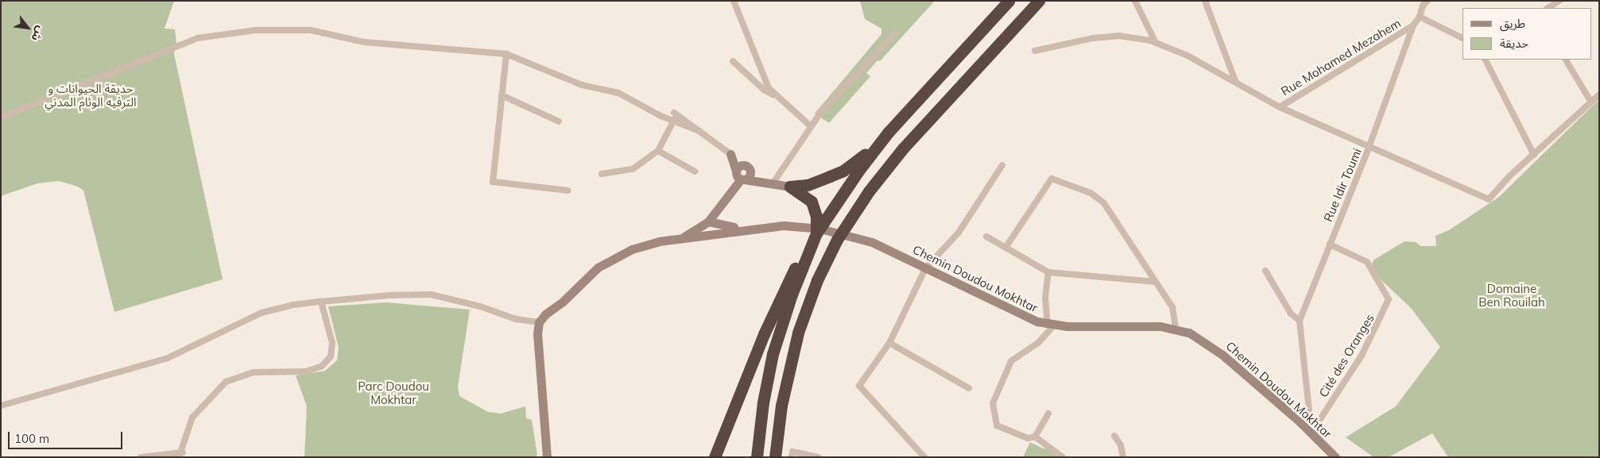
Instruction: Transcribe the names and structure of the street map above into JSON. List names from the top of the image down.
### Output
{
  "streets": {
    "street": [
      "Rue Mohamed Mezahem",
      "Rue Idir Toumi",
      "Chemin Doudou Mokhtar",
      "Cité des Oranges"
    ]
  },
  "crossings": [
    ["Rue Idir Toumi", "Chemin Doudou Mokhtar"],
    ["Rue Idir Toumi", "Cité des Oranges"],
    ["Chemin Doudou Mokhtar", "Cité des Oranges"]
  ],
  "parks": ["حديقة الحيوانات و الترفيه الوئام المدني", "Domaine Ben Rouilah", "Parc Doudou Mokhtar"],
  "legend": ["طريق", "حديقة"],
  "scale_bar": "100 m",
  "north": "bottom right"
}
